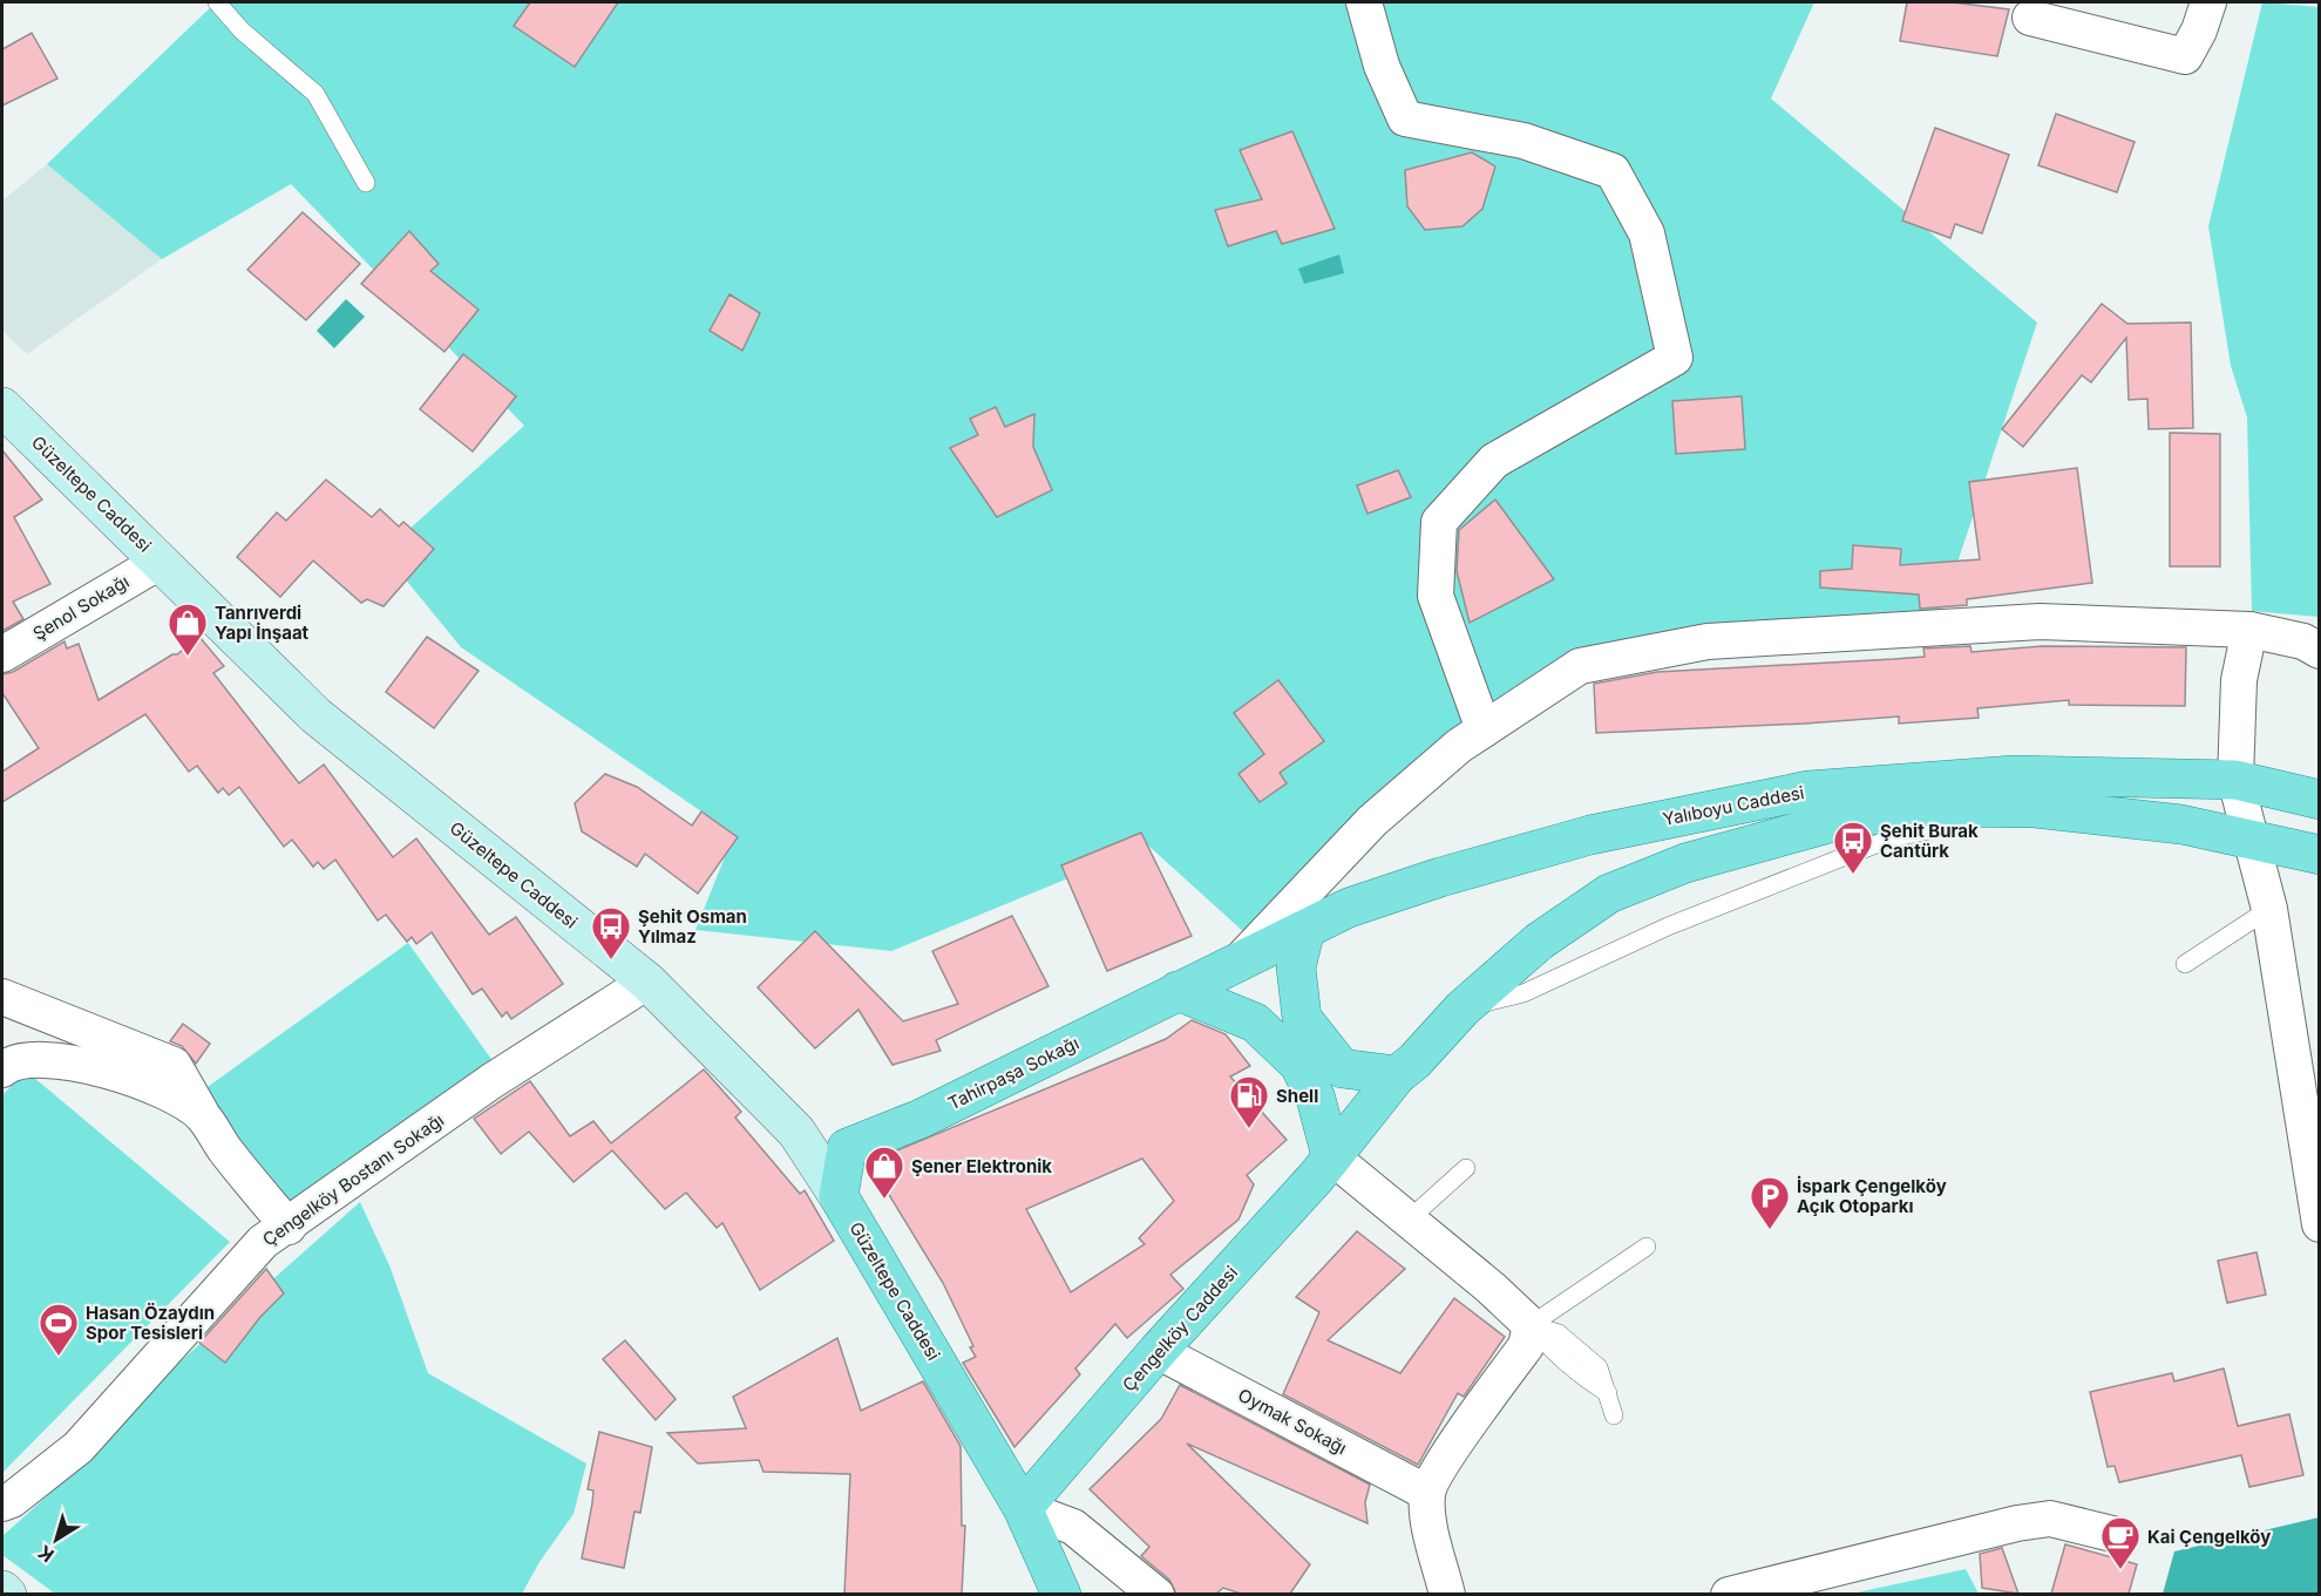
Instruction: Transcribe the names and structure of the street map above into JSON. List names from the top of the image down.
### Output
{
  "streets": {
    "main road": [
      "Güzeltepe Caddesi",
      "Yalıboyu Caddesi",
      "Tahirpaşa Sokağı",
      "Çengelköy Caddesi"
    ],
    "street": ["Şenol Sokağı", "Çengelköy Bostanı Sokağı", "Oymak Sokağı"]
  },
  "crossings": [
    ["Güzeltepe Caddesi", "Şenol Sokağı"],
    ["Güzeltepe Caddesi", "Çengelköy Bostanı Sokağı"],
    ["Güzeltepe Caddesi", "Çengelköy Caddesi"],
    ["Yalıboyu Caddesi", "Tahirpaşa Sokağı"],
    ["Yalıboyu Caddesi", "Çengelköy Caddesi"],
    ["Çengelköy Caddesi", "Oymak Sokağı"]
  ],
  "places": {
    "shop": ["Tanrıverdi Yapı İnşaat", "Şener Elektronik"],
    "bus stop": ["Şehit Burak Cantürk", "Şehit Osman Yılmaz"],
    "fuel station": ["Shell"],
    "parking": ["İspark Çengelköy Açık Otoparkı"],
    "sports": ["Hasan Özaydın Spor Tesisleri"],
    "cafe": ["Kai Çengelköy"]
  },
  "north": "bottom left"
}
